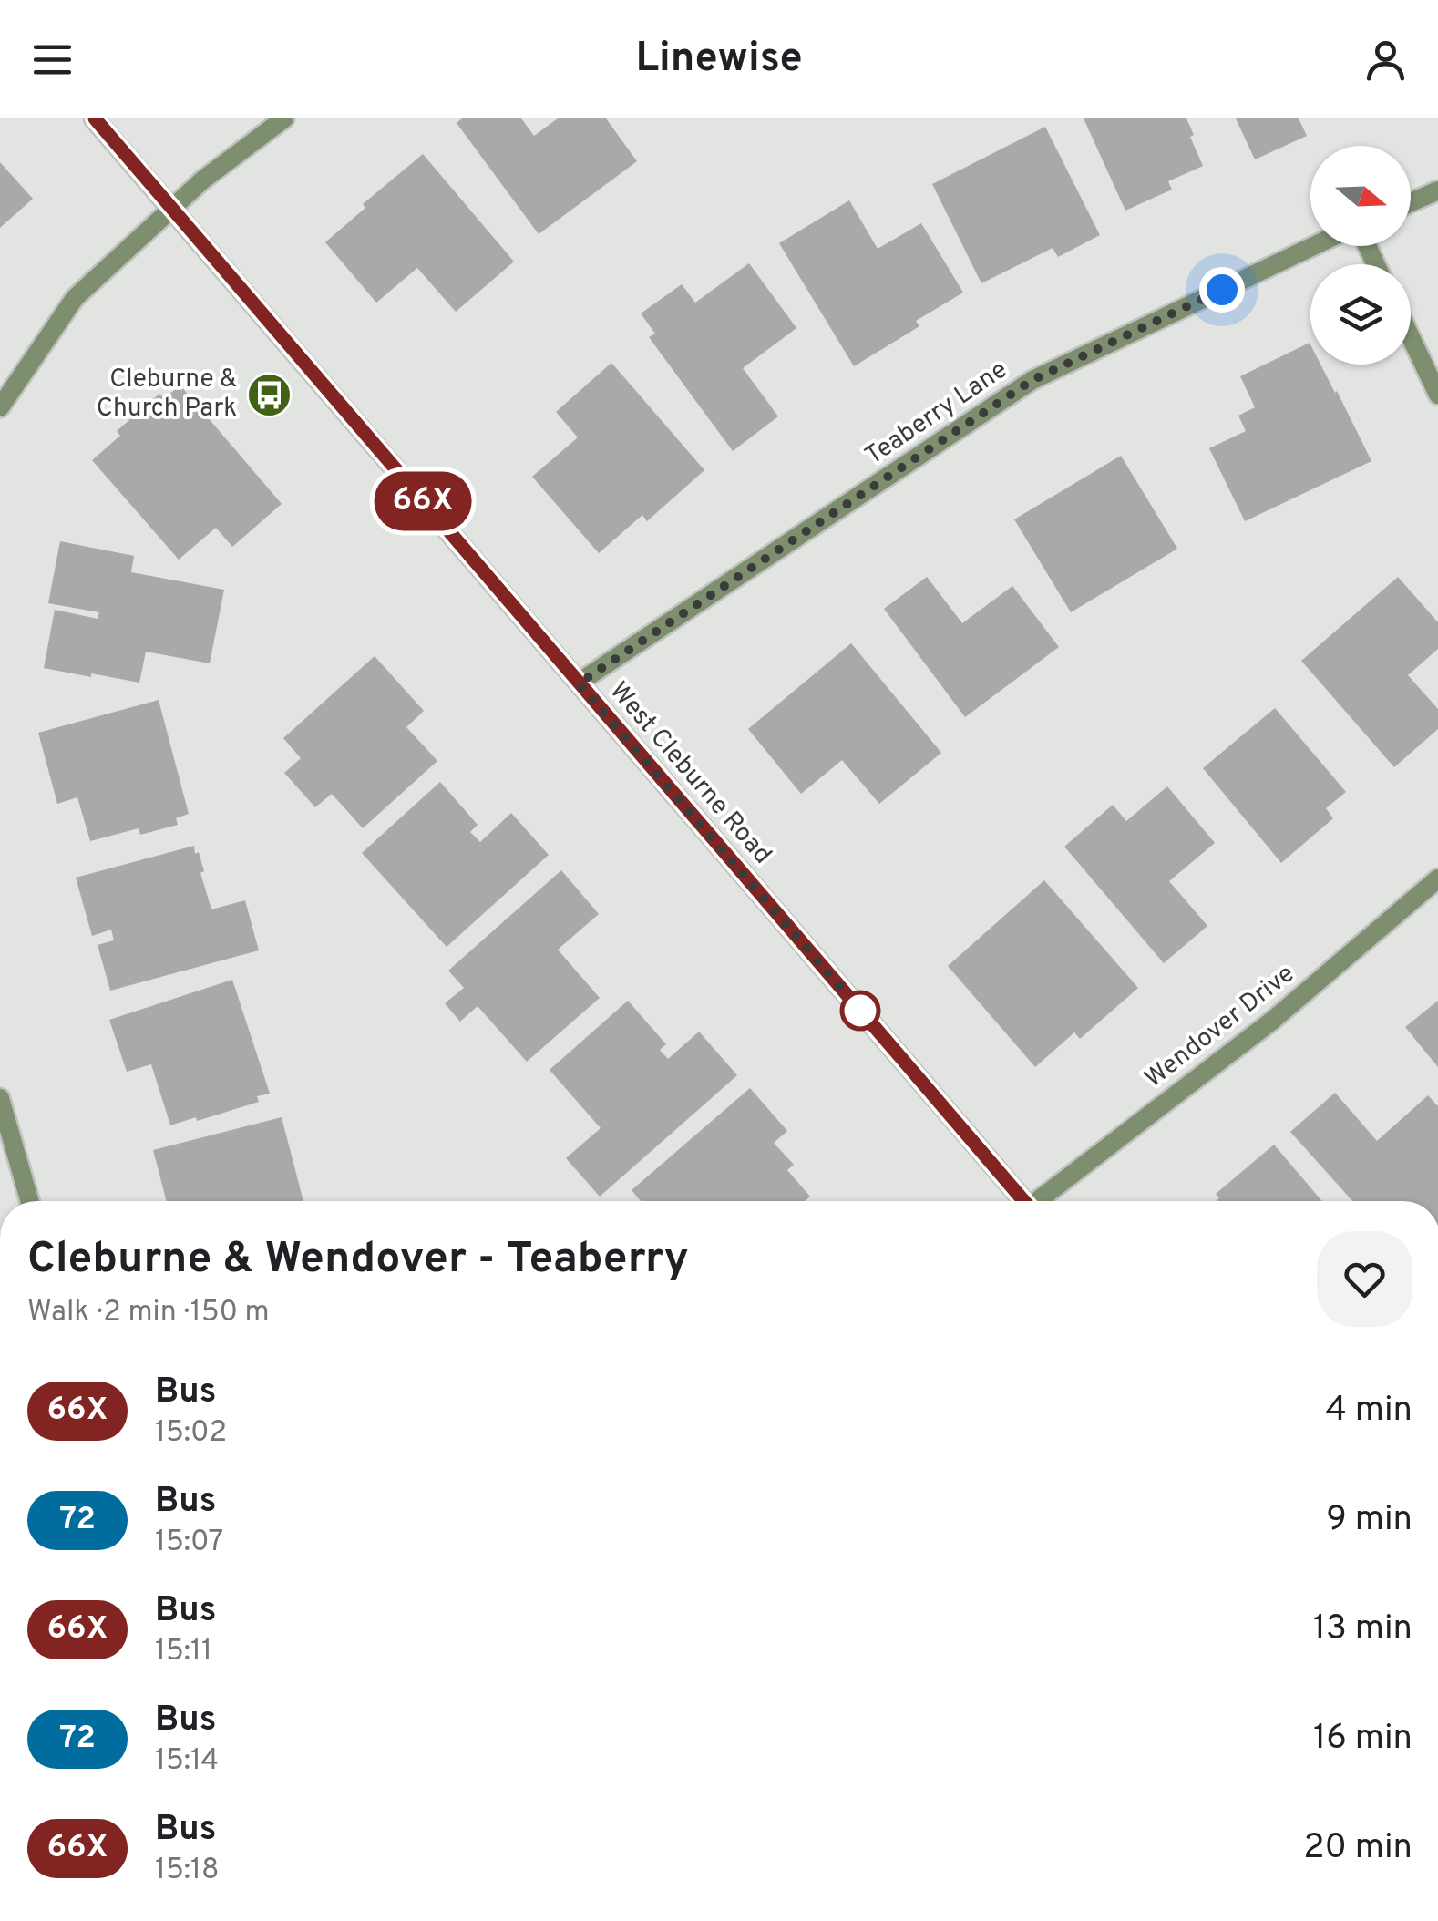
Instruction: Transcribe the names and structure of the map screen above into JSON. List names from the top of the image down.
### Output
{
  "streets": {
    "street": ["Teaberry Lane", "West Cleburne Road", "Wendover Drive"]
  },
  "crossings": [
    ["Teaberry Lane", "West Cleburne Road"]
  ],
  "places": {
    "bus stop": ["Cleburne & Church Park"]
  },
  "lines": ["bus line 66X"],
  "north": "right",
  "page": {
    "header": "Linewise",
    "on_map": "66X",
    "heading": ["Cleburne & Wendover - Teaberry", "Walk · 2 min · 150 m"],
    "list": [
      {
        "mark": "66X",
        "name": "Bus",
        "note": "15:02",
        "value": "4 min"
      },
      {
        "mark": "72",
        "name": "Bus",
        "note": "15:07",
        "value": "9 min"
      },
      {
        "mark": "66X",
        "name": "Bus",
        "note": "15:11",
        "value": "13 min"
      },
      {
        "mark": "72",
        "name": "Bus",
        "note": "15:14",
        "value": "16 min"
      },
      {
        "mark": "66X",
        "name": "Bus",
        "note": "15:18",
        "value": "20 min"
      }
    ]
  }
}
